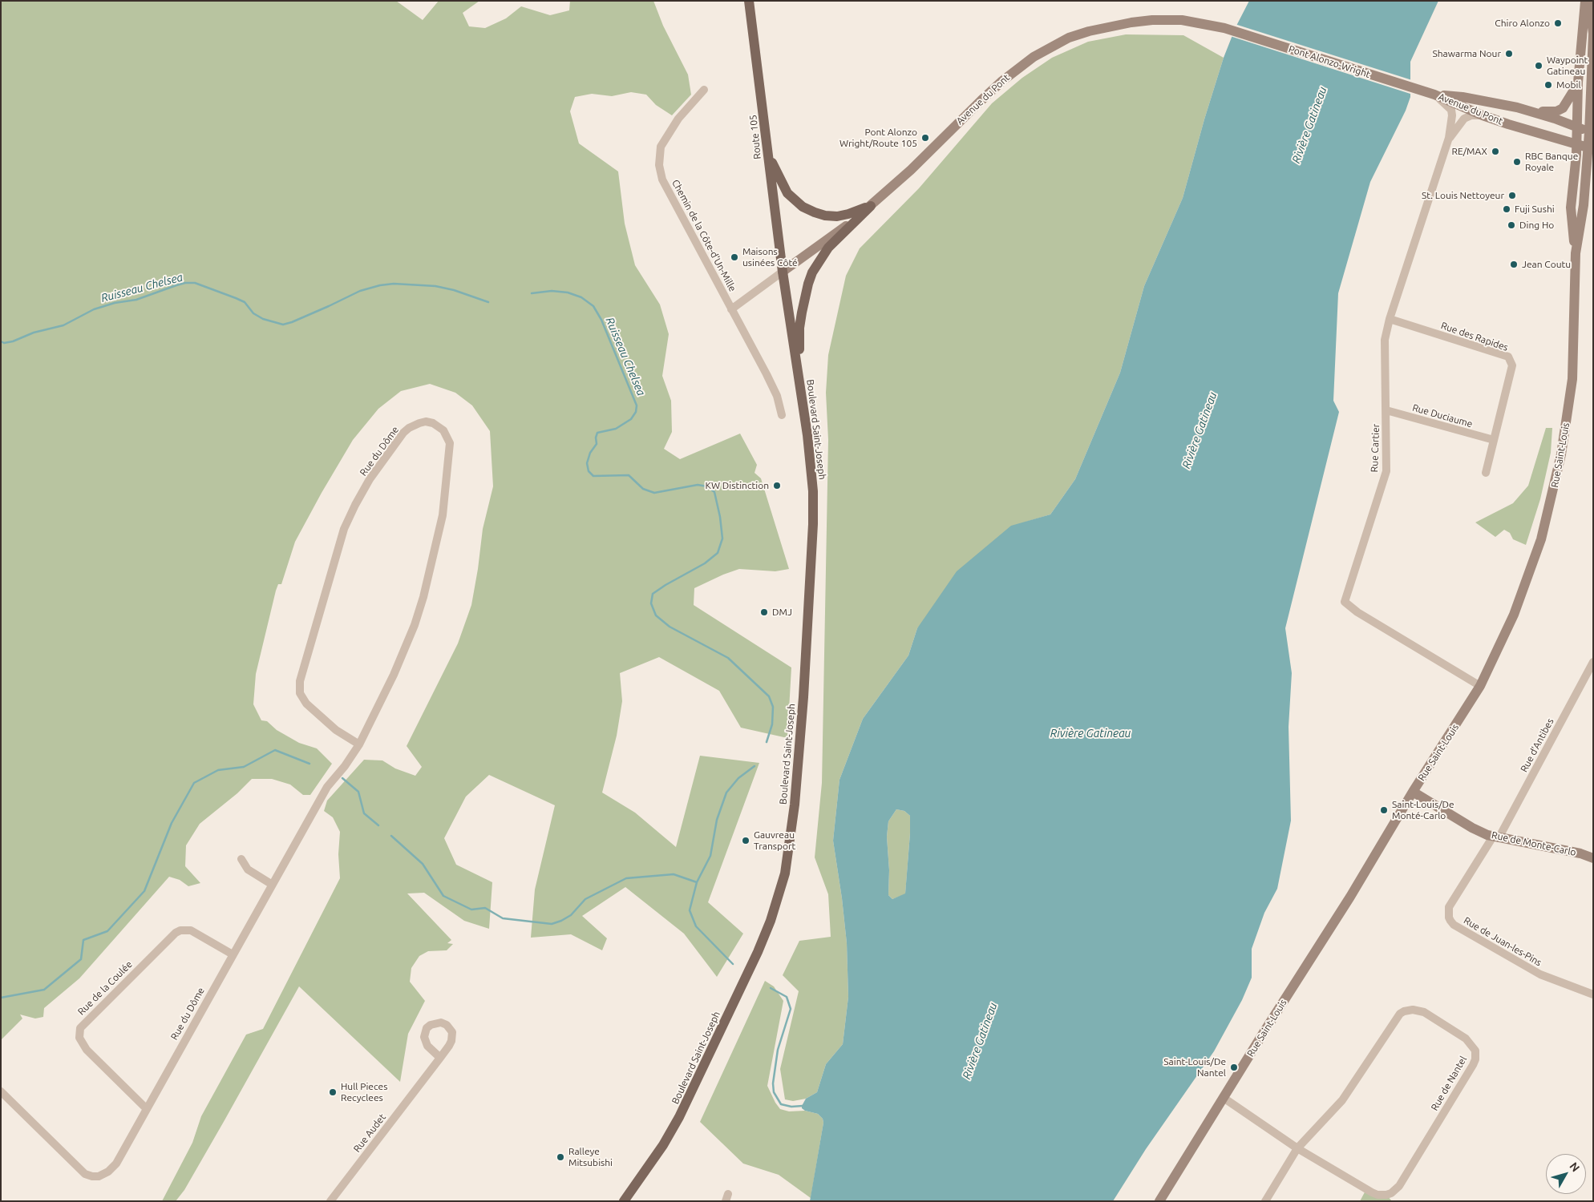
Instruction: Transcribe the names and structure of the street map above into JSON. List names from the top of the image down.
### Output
{
  "streets": {
    "main road": [
      "Pont Alonzo-Wright",
      "Avenue du Pont",
      "Route 105",
      "Boulevard Saint-Joseph",
      "Rue Saint-Louis",
      "Rue de Monte-Carlo"
    ],
    "street": [
      "Chemin de la Côte-d'Un-Mille",
      "Rue des Rapides",
      "Rue Duciaume",
      "Rue Cartier",
      "Rue du Dôme",
      "Rue d'Antibes",
      "Rue de Juan-les-Pins",
      "Rue de la Coulée",
      "Rue de Nantel",
      "Rue Audet"
    ]
  },
  "crossings": [
    ["Pont Alonzo-Wright", "Avenue du Pont"],
    ["Pont Alonzo-Wright", "Rue Cartier"],
    ["Avenue du Pont", "Route 105"],
    ["Avenue du Pont", "Chemin de la Côte-d'Un-Mille"],
    ["Avenue du Pont", "Boulevard Saint-Joseph"],
    ["Avenue du Pont", "Rue Cartier"],
    ["Avenue du Pont", "Rue Saint-Louis"],
    ["Route 105", "Chemin de la Côte-d'Un-Mille"],
    ["Route 105", "Boulevard Saint-Joseph"],
    ["Chemin de la Côte-d'Un-Mille", "Boulevard Saint-Joseph"],
    ["Rue des Rapides", "Rue Duciaume"],
    ["Rue des Rapides", "Rue Cartier"],
    ["Rue Duciaume", "Rue Cartier"],
    ["Rue Cartier", "Rue Saint-Louis"],
    ["Rue du Dôme", "Rue de la Coulée"],
    ["Rue Saint-Louis", "Rue de Monte-Carlo"],
    ["Rue Saint-Louis", "Rue de Nantel"],
    ["Rue d'Antibes", "Rue de Monte-Carlo"],
    ["Rue d'Antibes", "Rue de Juan-les-Pins"],
    ["Rue de Monte-Carlo", "Rue de Juan-les-Pins"]
  ],
  "water": ["Rivière Gatineau", "Ruisseau Chelsea"],
  "places": [
    "Chiro Alonzo",
    "Shawarma Nour",
    "Waypoint Gatineau",
    "Mobil",
    "Pont Alonzo Wright/Route 105",
    "RE/MAX",
    "RBC Banque Royale",
    "St. Louis Nettoyeur",
    "Fuji Sushi",
    "Ding Ho",
    "Maisons usinées Côté",
    "Jean Coutu",
    "KW Distinction",
    "DMJ",
    "Saint-Louis/De Monté-Carlo",
    "Gauvreau Transport",
    "Saint-Louis/De Nantel",
    "Hull Pieces Recyclees",
    "Ralleye Mitsubishi"
  ],
  "north": "top right"
}
